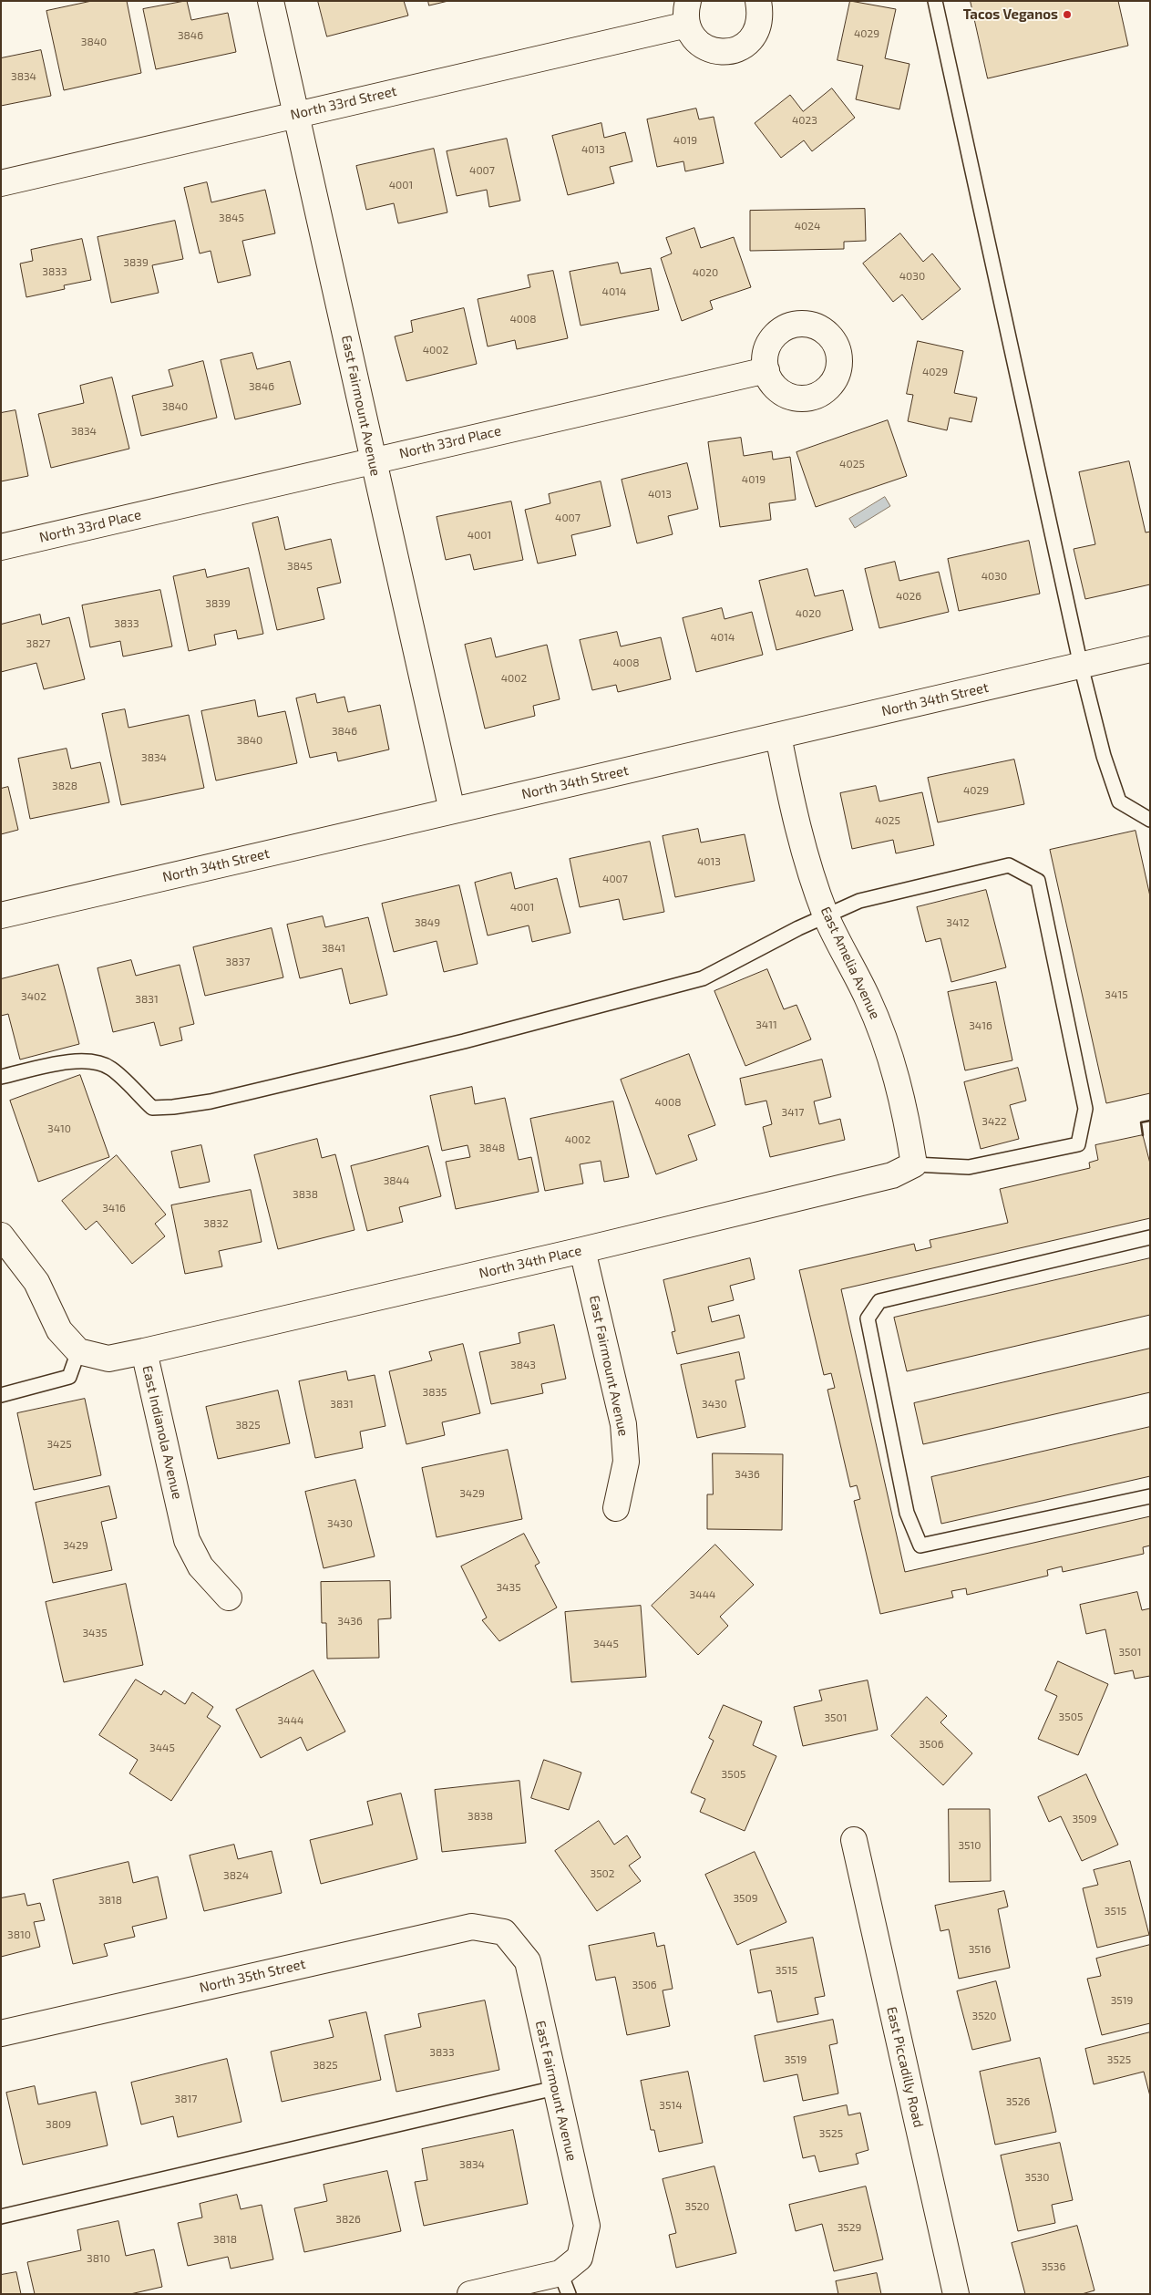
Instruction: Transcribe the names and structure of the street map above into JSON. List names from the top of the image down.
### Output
{
  "streets": {
    "street": [
      "North 33rd Street",
      "East Fairmount Avenue",
      "North 33rd Place",
      "North 34th Street",
      "East Amelia Avenue",
      "North 34th Place",
      "East Indianola Avenue",
      "North 35th Street",
      "East Piccadilly Road"
    ]
  },
  "crossings": [
    ["North 33rd Street", "East Fairmount Avenue"],
    ["East Fairmount Avenue", "North 33rd Place"],
    ["East Fairmount Avenue", "North 34th Street"],
    ["East Fairmount Avenue", "North 34th Place"],
    ["East Fairmount Avenue", "North 35th Street"],
    ["North 34th Street", "East Amelia Avenue"],
    ["East Amelia Avenue", "North 34th Place"],
    ["North 34th Place", "East Indianola Avenue"]
  ],
  "places": ["Tacos Veganos"],
  "house_numbers": [
    "4029",
    "3846",
    "3840",
    "3834",
    "4023",
    "4019",
    "4013",
    "4007",
    "4001",
    "3845",
    "4024",
    "3839",
    "3833",
    "4020",
    "4030",
    "4014",
    "4008",
    "4002",
    "4029",
    "3846",
    "3840",
    "3834",
    "4025",
    "4019",
    "4013",
    "4007",
    "4001",
    "3845",
    "4030",
    "4026",
    "3839",
    "4020",
    "3833",
    "4014",
    "3827",
    "4008",
    "4002",
    "3846",
    "3840",
    "3834",
    "3828",
    "4029",
    "4025",
    "4013",
    "4007",
    "4001",
    "3849",
    "3412",
    "3841",
    "3837",
    "3415",
    "3402",
    "3831",
    "3411",
    "3416",
    "4008",
    "3417",
    "3422",
    "3410",
    "4002",
    "3848",
    "3844",
    "3838",
    "3416",
    "3832",
    "3843",
    "3835",
    "3831",
    "3430",
    "3825",
    "3425",
    "3436",
    "3429",
    "3430",
    "3429",
    "3435",
    "3444",
    "3436",
    "3435",
    "3445",
    "3501",
    "3505",
    "3501",
    "3444",
    "3506",
    "3445",
    "3505",
    "3838",
    "3509",
    "3510",
    "3502",
    "3824",
    "3509",
    "3818",
    "3515",
    "3810",
    "3516",
    "3515",
    "3506",
    "3519",
    "3520",
    "3833",
    "3519",
    "3525",
    "3825",
    "3817",
    "3526",
    "3514",
    "3809",
    "3525",
    "3834",
    "3530",
    "3520",
    "3826",
    "3529",
    "3818",
    "3810",
    "3536"
  ]
}
